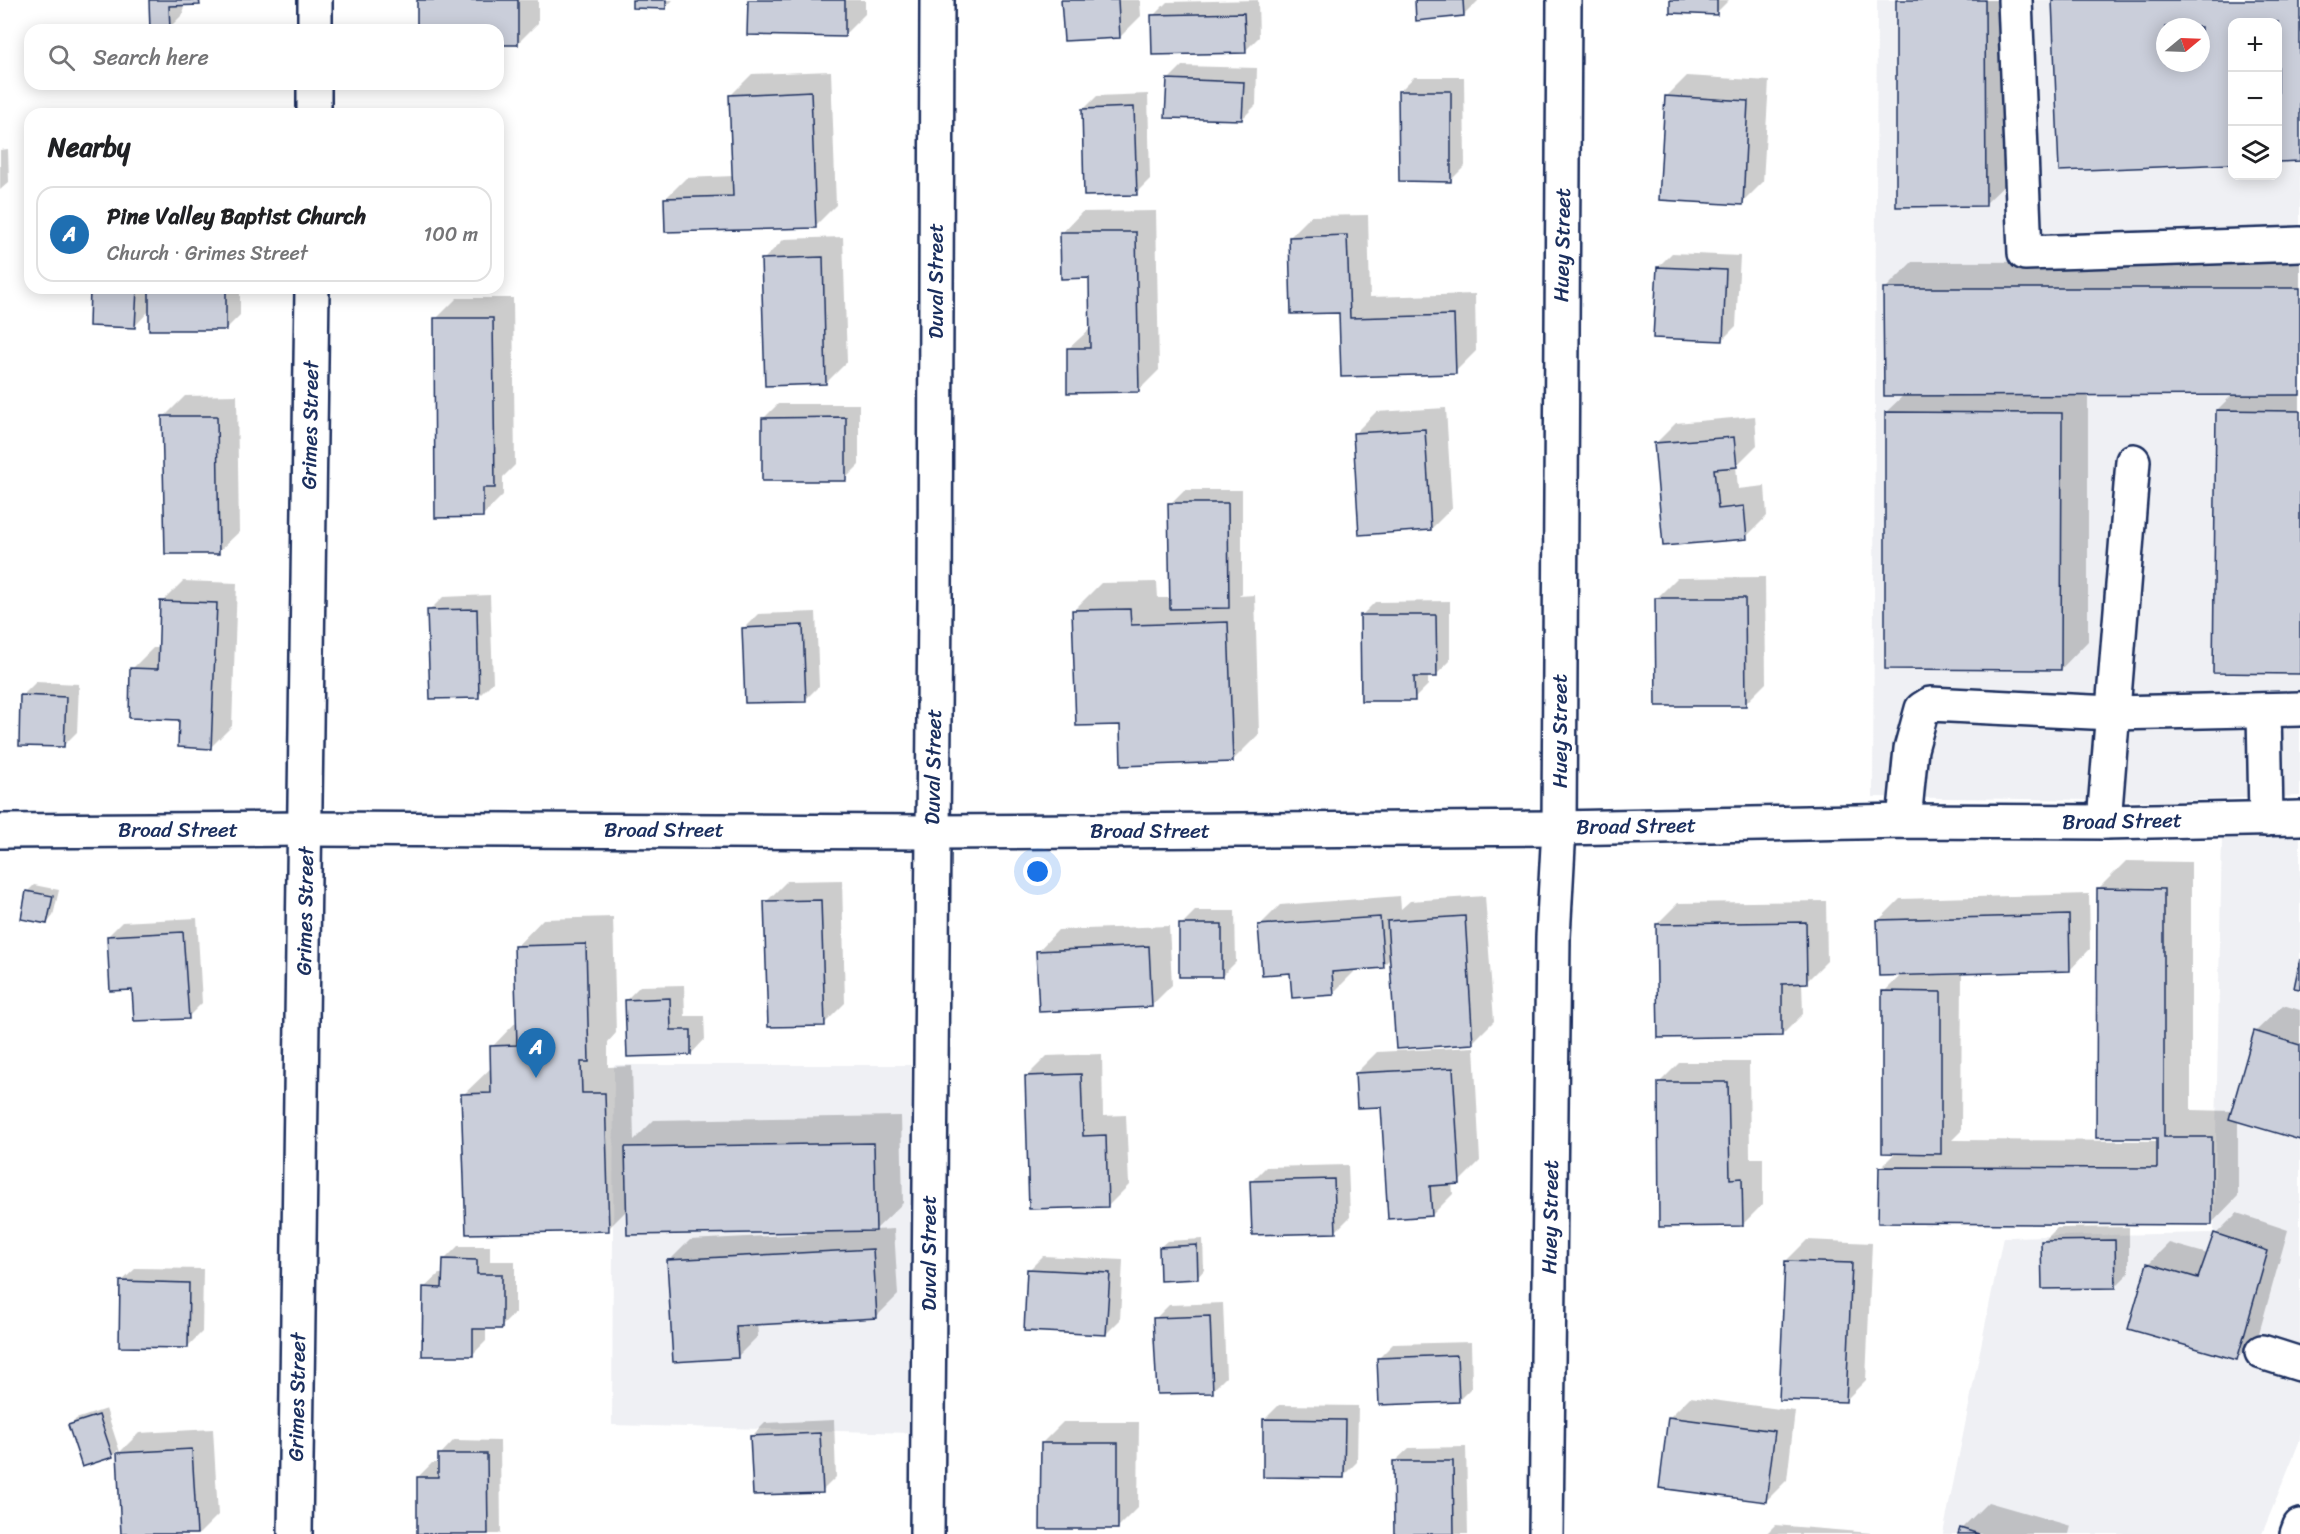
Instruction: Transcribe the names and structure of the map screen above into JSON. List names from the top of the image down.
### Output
{
  "streets": {
    "street": [
      "Huey Street",
      "Duval Street",
      "Grimes Street",
      "Broad Street"
    ]
  },
  "crossings": [
    ["Huey Street", "Broad Street"],
    ["Duval Street", "Broad Street"],
    ["Grimes Street", "Broad Street"]
  ],
  "north": "right",
  "page": {
    "map_buttons": ["+", "−"],
    "search": "Search here",
    "heading": "Nearby",
    "list": [
      {
        "mark": "A",
        "name": "Pine Valley Baptist Church",
        "note": "Church · Grimes Street",
        "value": "100 m"
      }
    ],
    "pins": "A"
  }
}
